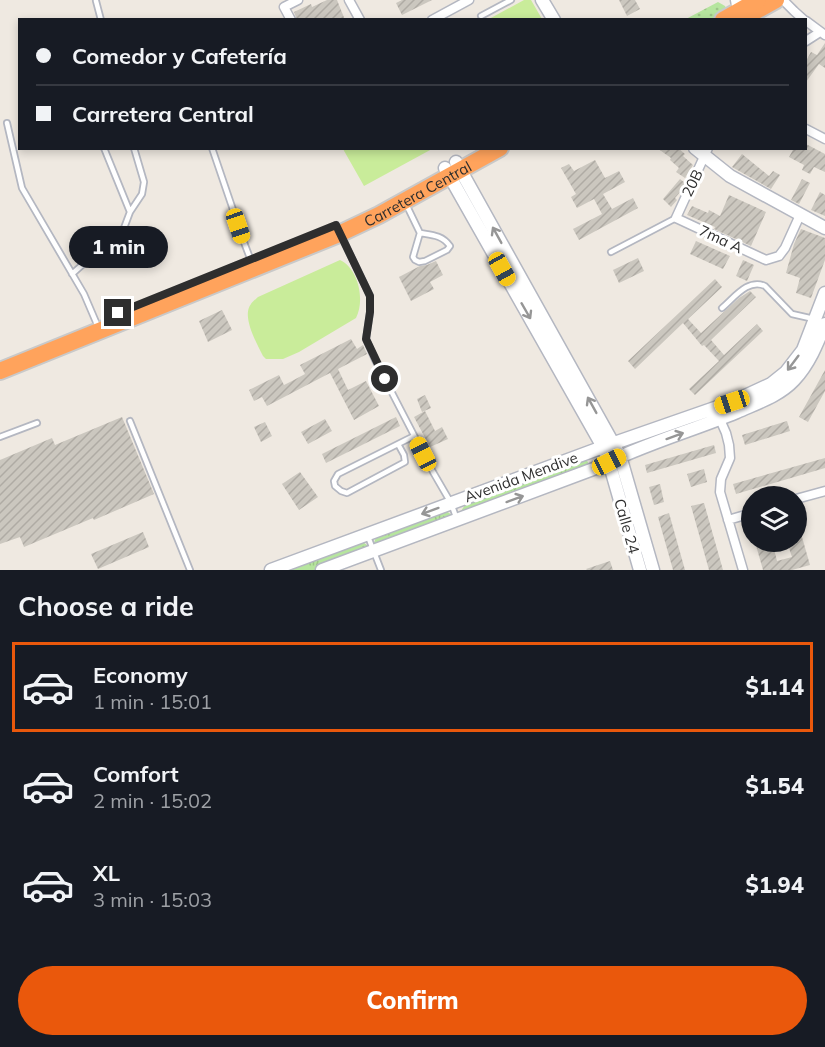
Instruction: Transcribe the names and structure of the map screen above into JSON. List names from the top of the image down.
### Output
{
  "streets": {
    "highway": ["Carretera Central"],
    "street": [
      "20B",
      "7ma A",
      "Avenida Mendive",
      "Calle 24"
    ]
  },
  "crossings": [
    ["20B", "7ma A"],
    ["Carretera Central", "Calle 24"],
    ["Avenida Mendive", "Calle 24"]
  ],
  "page": {
    "banner": ["Comedor y Cafetería", "Carretera Central"],
    "bubble": "1 min",
    "heading": "Choose a ride",
    "list": [
      {
        "name": "Economy",
        "note": "1 min · 15:01",
        "value": "$1.14"
      },
      {
        "name": "Comfort",
        "note": "2 min · 15:02",
        "value": "$1.54"
      },
      {
        "name": "XL",
        "note": "3 min · 15:03",
        "value": "$1.94"
      }
    ],
    "buttons": "Confirm"
  }
}
